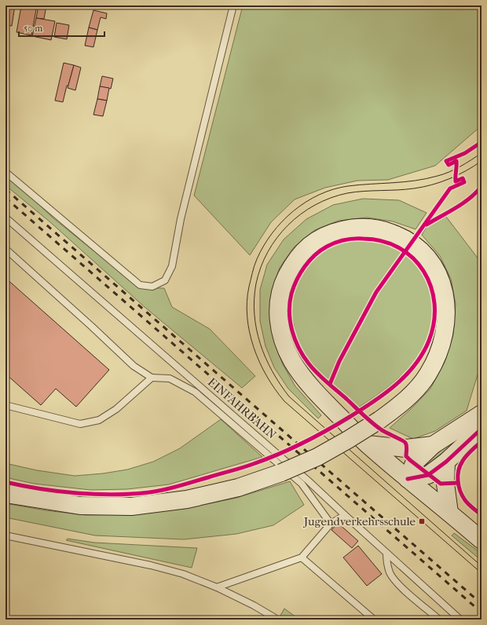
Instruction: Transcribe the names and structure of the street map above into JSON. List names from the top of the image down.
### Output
{
  "streets": {
    "lane": ["EINFAHRBAHN"]
  },
  "places": {
    "transit": ["Jugendverkehrsschule"]
  },
  "scale_bar": "50 m"
}
